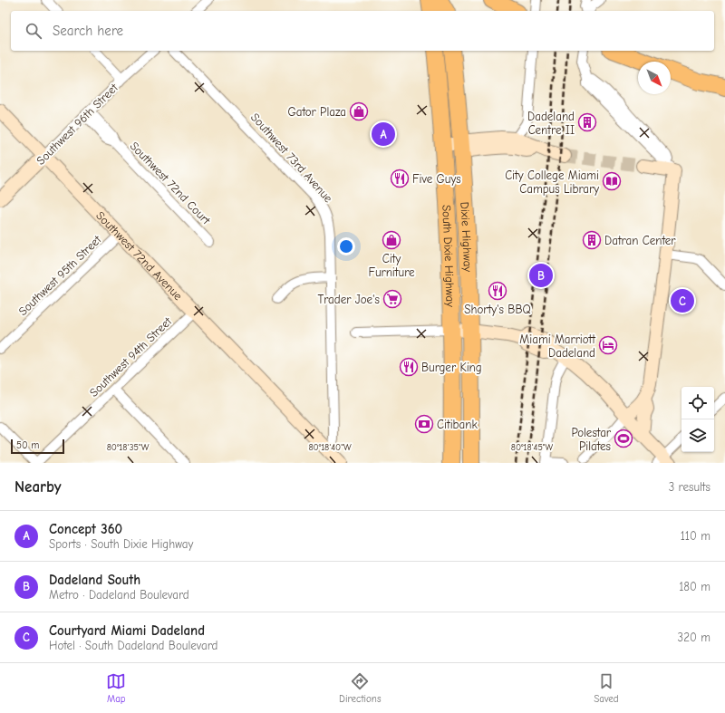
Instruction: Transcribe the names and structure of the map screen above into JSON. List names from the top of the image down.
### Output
{
  "streets": {
    "highway": ["Dixie Highway", "South Dixie Highway"],
    "street": [
      "Southwest 96th Street",
      "Southwest 73rd Avenue",
      "Southwest 72nd Court",
      "Southwest 72nd Avenue",
      "Southwest 95th Street",
      "Southwest 94th Street"
    ]
  },
  "crossings": [
    ["Southwest 96th Street", "Southwest 72nd Court"],
    ["Southwest 96th Street", "Southwest 72nd Avenue"],
    ["Southwest 73rd Avenue", "Southwest 72nd Avenue"],
    ["Southwest 72nd Avenue", "Southwest 95th Street"],
    ["Southwest 72nd Avenue", "Southwest 94th Street"]
  ],
  "places": {
    "shop": ["Gator Plaza", "City Furniture"],
    "building": ["Dadeland Centre II", "Datran Center"],
    "restaurant": ["Five Guys", "Shorty's BBQ", "Burger King"],
    "library": ["City College Miami Campus Library"],
    "supermarket": ["Trader Joe's"],
    "hotel": ["Miami Marriott Dadeland"],
    "bank": ["Citibank"],
    "sports": ["Polestar Pilates"]
  },
  "scale_bar": "50 m",
  "north": "bottom right",
  "page": {
    "search": "Search here",
    "pins": ["A", "B", "C"],
    "scale": "50 m",
    "heading": ["Nearby", "3 results"],
    "list": [
      {
        "mark": "A",
        "name": "Concept 360",
        "note": "Sports · South Dixie Highway",
        "value": "110 m"
      },
      {
        "mark": "B",
        "name": "Dadeland South",
        "note": "Metro · Dadeland Boulevard",
        "value": "180 m"
      },
      {
        "mark": "C",
        "name": "Courtyard Miami Dadeland",
        "note": "Hotel · South Dadeland Boulevard",
        "value": "320 m"
      }
    ],
    "nav": ["Map", "Directions", "Saved"]
  },
  "coordinates": ["80°18'35\"W", "80°18'40\"W", "80°18'45\"W"]
}
